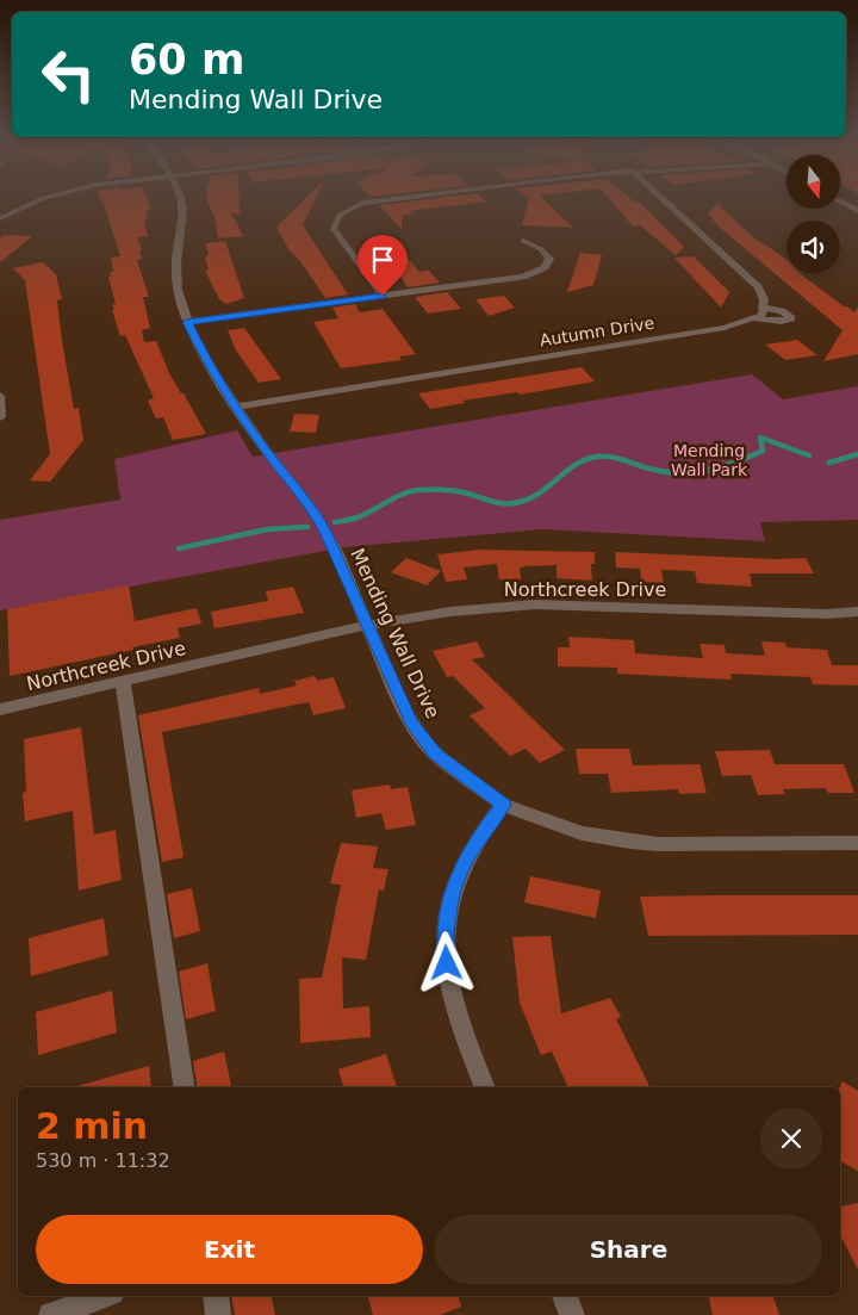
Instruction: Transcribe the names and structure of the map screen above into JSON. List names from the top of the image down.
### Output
{
  "streets": {
    "street": ["Autumn Drive", "Northcreek Drive", "Mending Wall Drive"]
  },
  "crossings": [
    ["Autumn Drive", "Mending Wall Drive"],
    ["Northcreek Drive", "Mending Wall Drive"]
  ],
  "parks": ["Mending Wall Park"],
  "north": "bottom",
  "page": {
    "turn": ["60 m", "Mending Wall Drive"],
    "heading": ["2 min", "530 m · 11:32"],
    "buttons": ["Exit", "Share"]
  }
}
